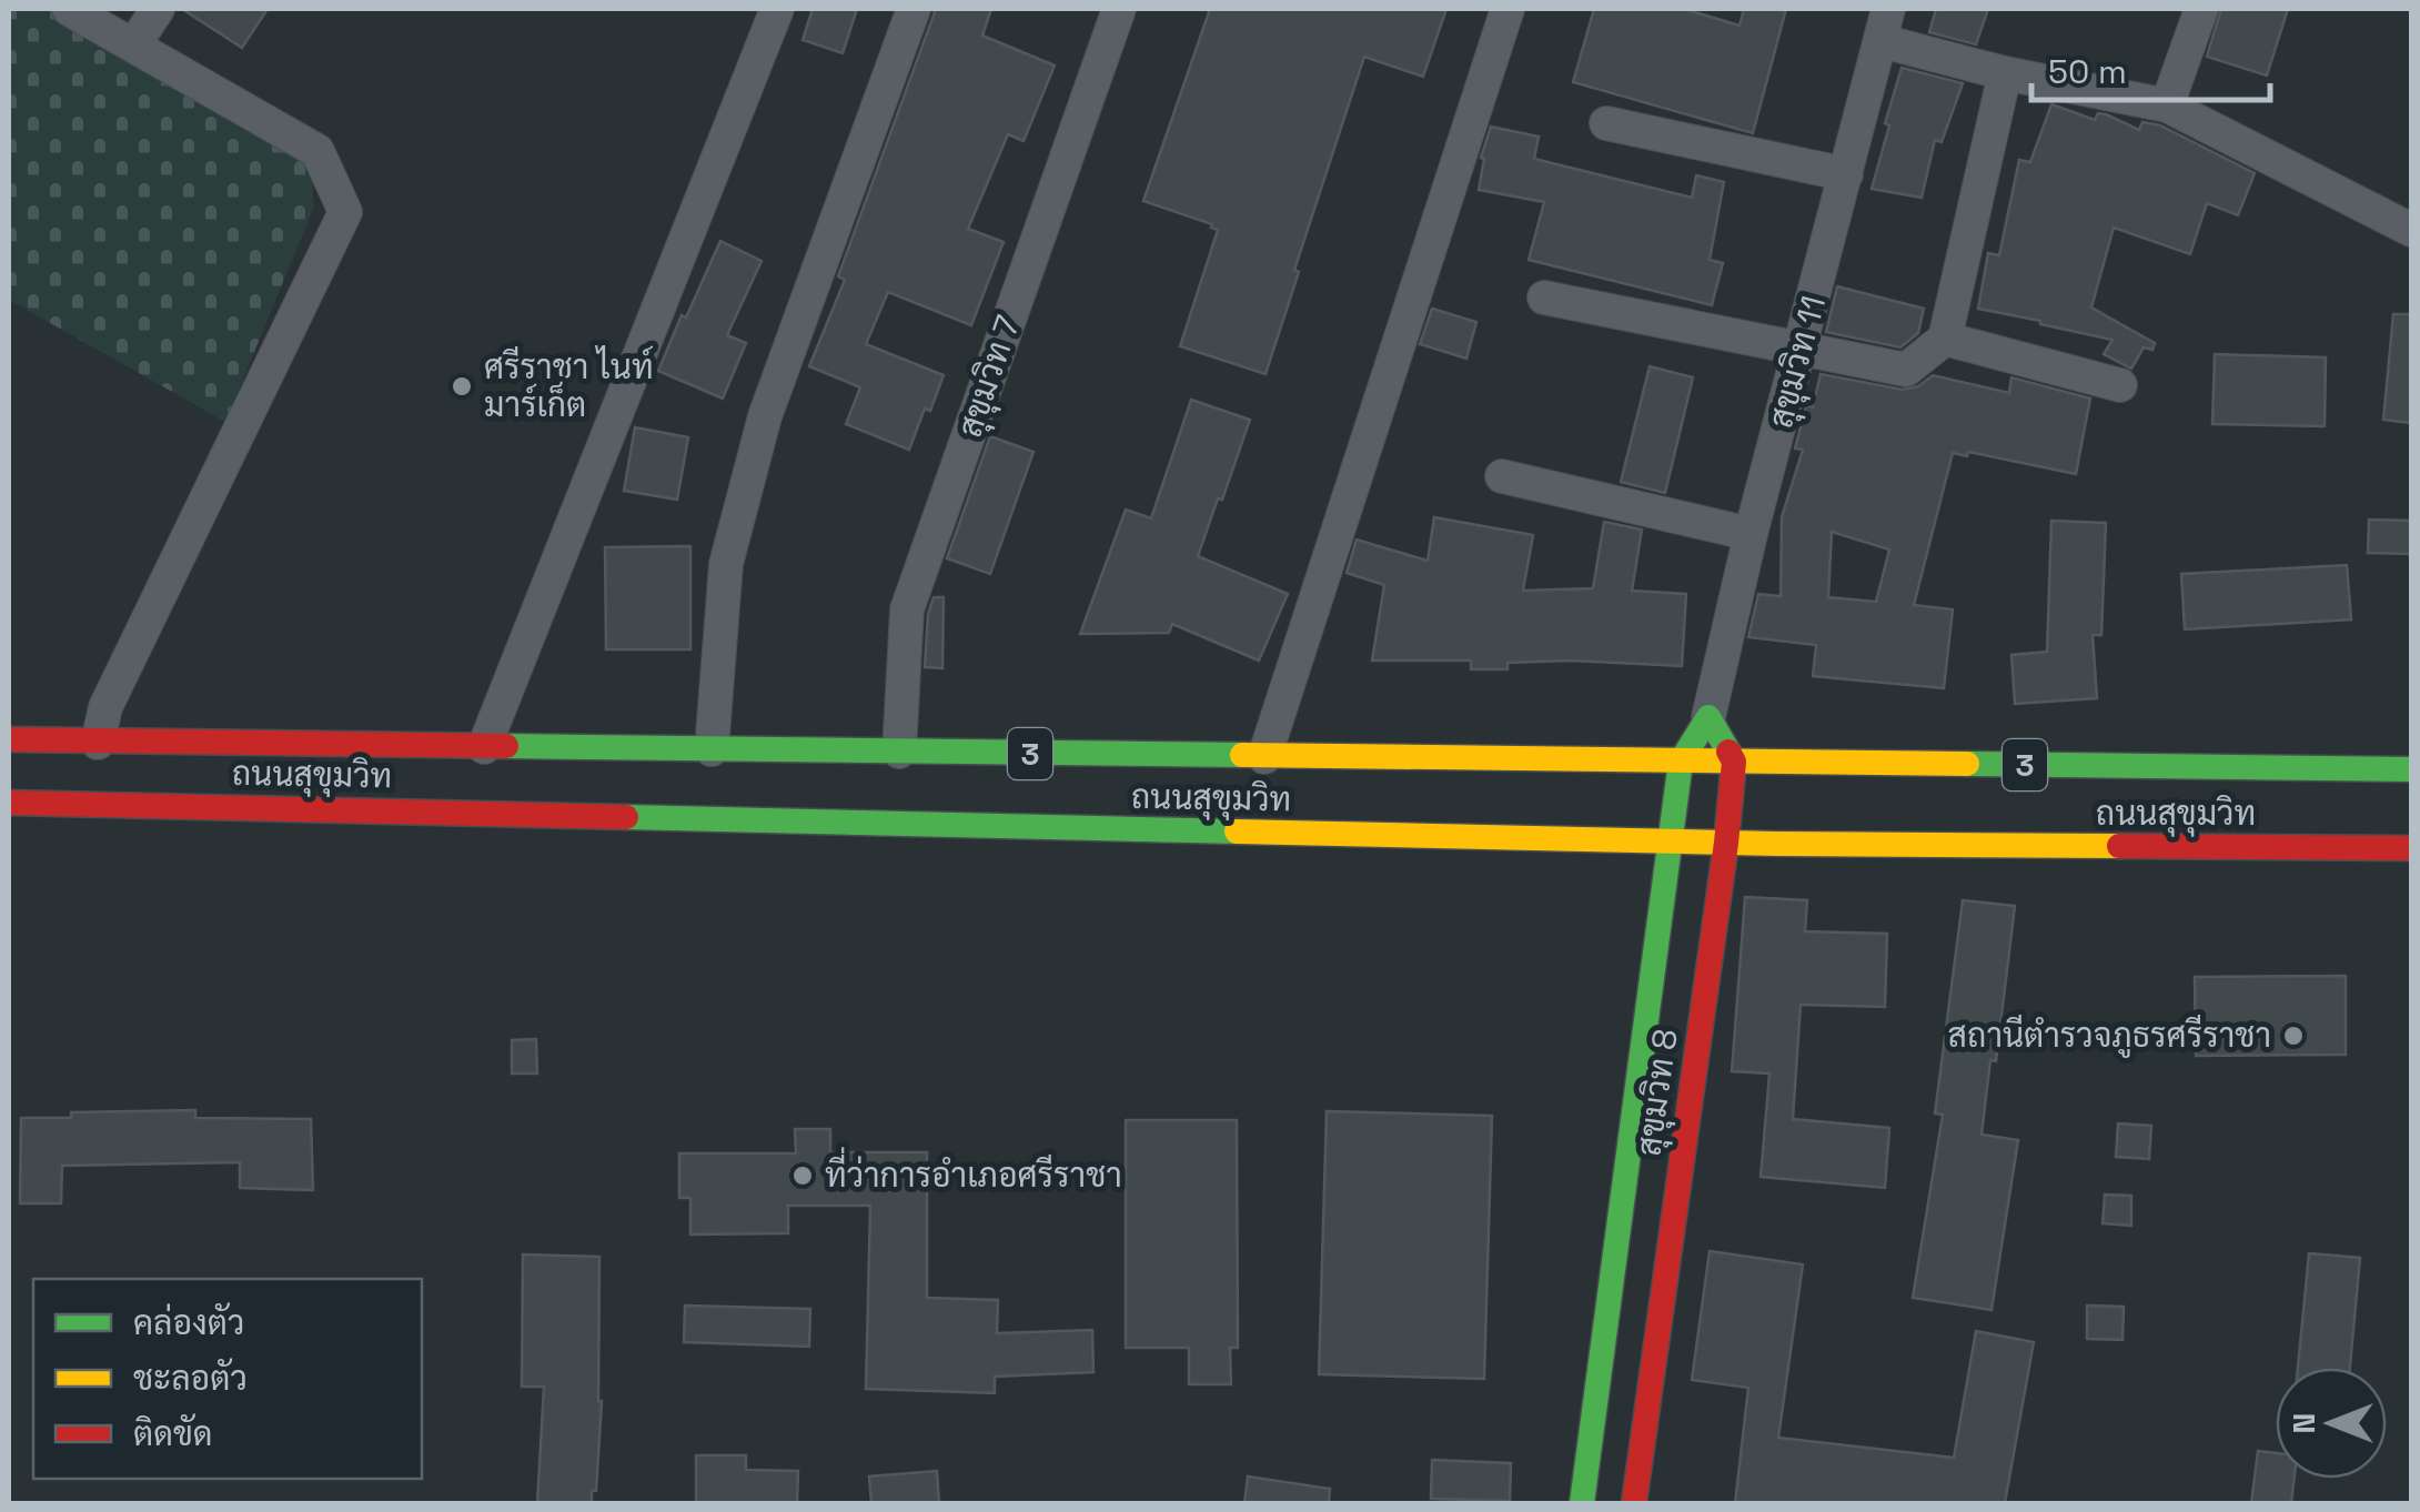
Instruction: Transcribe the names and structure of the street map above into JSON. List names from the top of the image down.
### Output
{
  "streets": {
    "main road": [
      "สุขุมวิท 11",
      "3",
      "ถนนสุขุมวิท",
      "สุขุมวิท 8"
    ],
    "street": ["สุขุมวิท 7"]
  },
  "crossings": [
    ["สุขุมวิท 11", "ถนนสุขุมวิท"],
    ["สุขุมวิท 11", "สุขุมวิท 8"],
    ["สุขุมวิท 7", "ถนนสุขุมวิท"],
    ["ถนนสุขุมวิท", "สุขุมวิท 8"]
  ],
  "places": ["ศรีราชา ไนท์ มาร์เก็ต", "สถานีตำรวจภูธรศรีราชา", "ที่ว่าการอำเภอศรีราชา"],
  "legend": ["คล่องตัว", "ชะลอตัว", "ติดขัด"],
  "scale_bar": "50 m",
  "north": "left"
}
